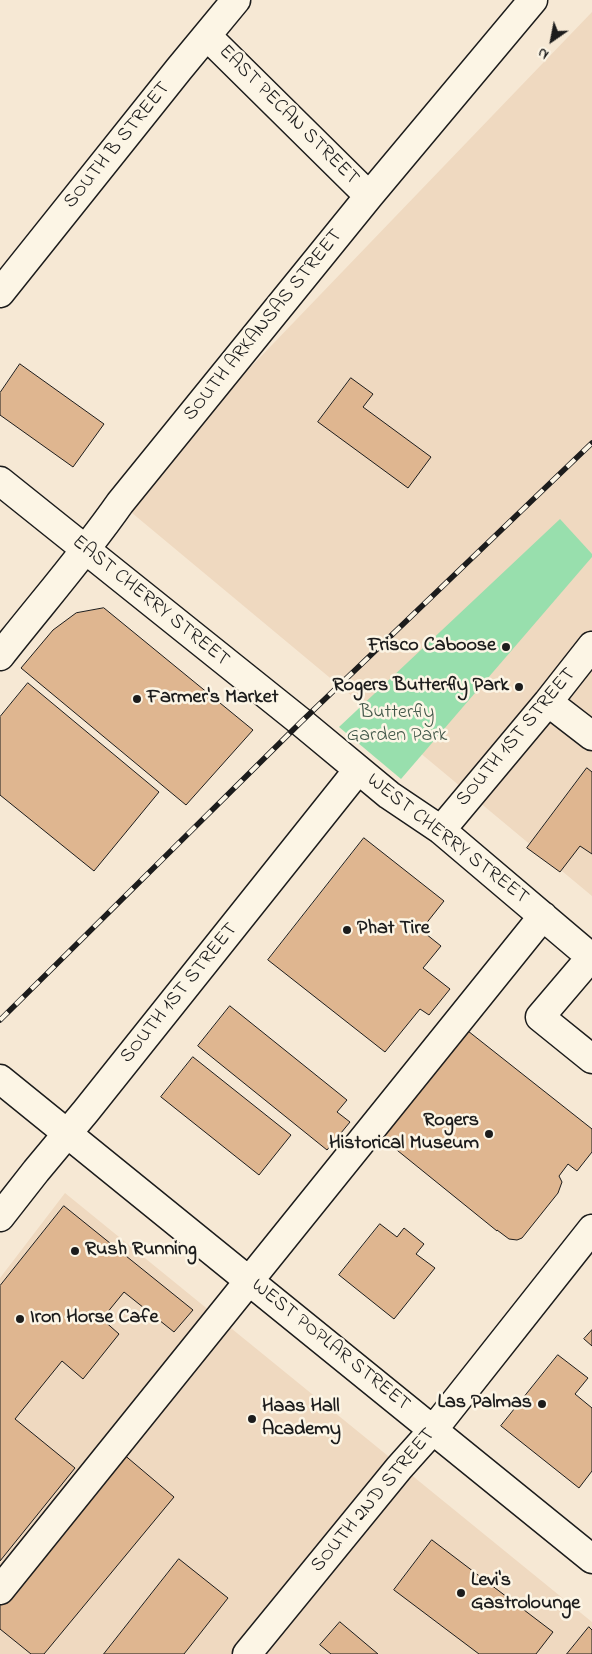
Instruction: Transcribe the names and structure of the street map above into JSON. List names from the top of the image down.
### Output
{
  "streets": {
    "street": [
      "EAST PECAN STREET",
      "SOUTH B STREET",
      "SOUTH ARKANSAS STREET",
      "EAST CHERRY STREET",
      "SOUTH 1ST STREET",
      "WEST CHERRY STREET",
      "WEST POPLAR STREET",
      "SOUTH 2ND STREET"
    ]
  },
  "crossings": [
    ["EAST PECAN STREET", "SOUTH B STREET"],
    ["EAST PECAN STREET", "SOUTH ARKANSAS STREET"],
    ["SOUTH ARKANSAS STREET", "EAST CHERRY STREET"],
    ["EAST CHERRY STREET", "WEST CHERRY STREET"],
    ["SOUTH 1ST STREET", "WEST CHERRY STREET"],
    ["SOUTH 1ST STREET", "WEST POPLAR STREET"],
    ["WEST POPLAR STREET", "SOUTH 2ND STREET"]
  ],
  "parks": ["Butterfly Garden Park"],
  "places": [
    "Frisco Caboose",
    "Rogers Butterfly Park",
    "Farmer's Market",
    "Phat Tire",
    "Rogers Historical Museum",
    "Rush Running",
    "Iron Horse Cafe",
    "Las Palmas",
    "Haas Hall Academy",
    "Levi's Gastrolounge"
  ],
  "north": "bottom left"
}
